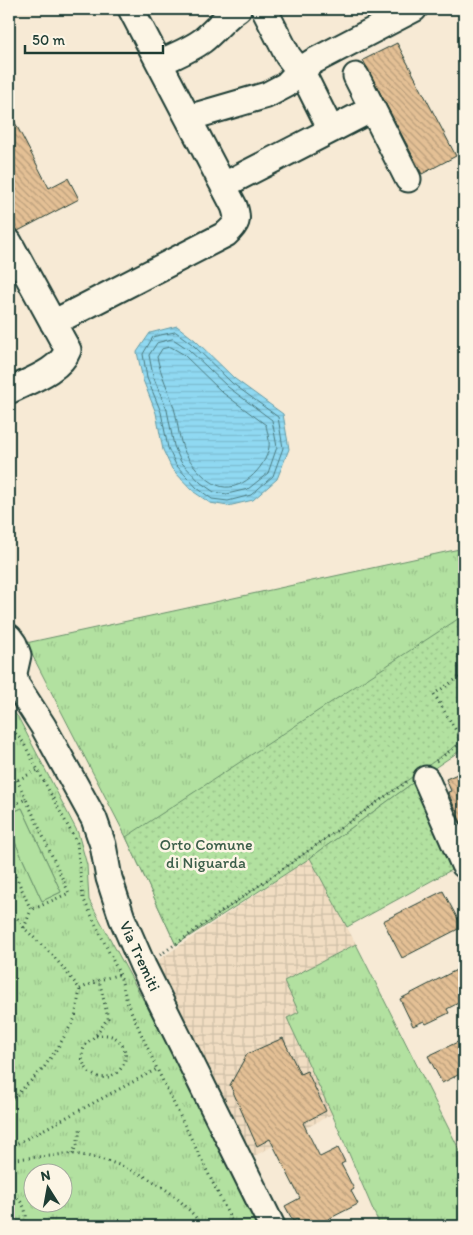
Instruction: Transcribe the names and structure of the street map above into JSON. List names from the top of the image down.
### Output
{
  "streets": {
    "street": ["Via Tremiti"]
  },
  "parks": ["Orto Comune di Niguarda"],
  "scale_bar": "50 m",
  "north": "top"
}
